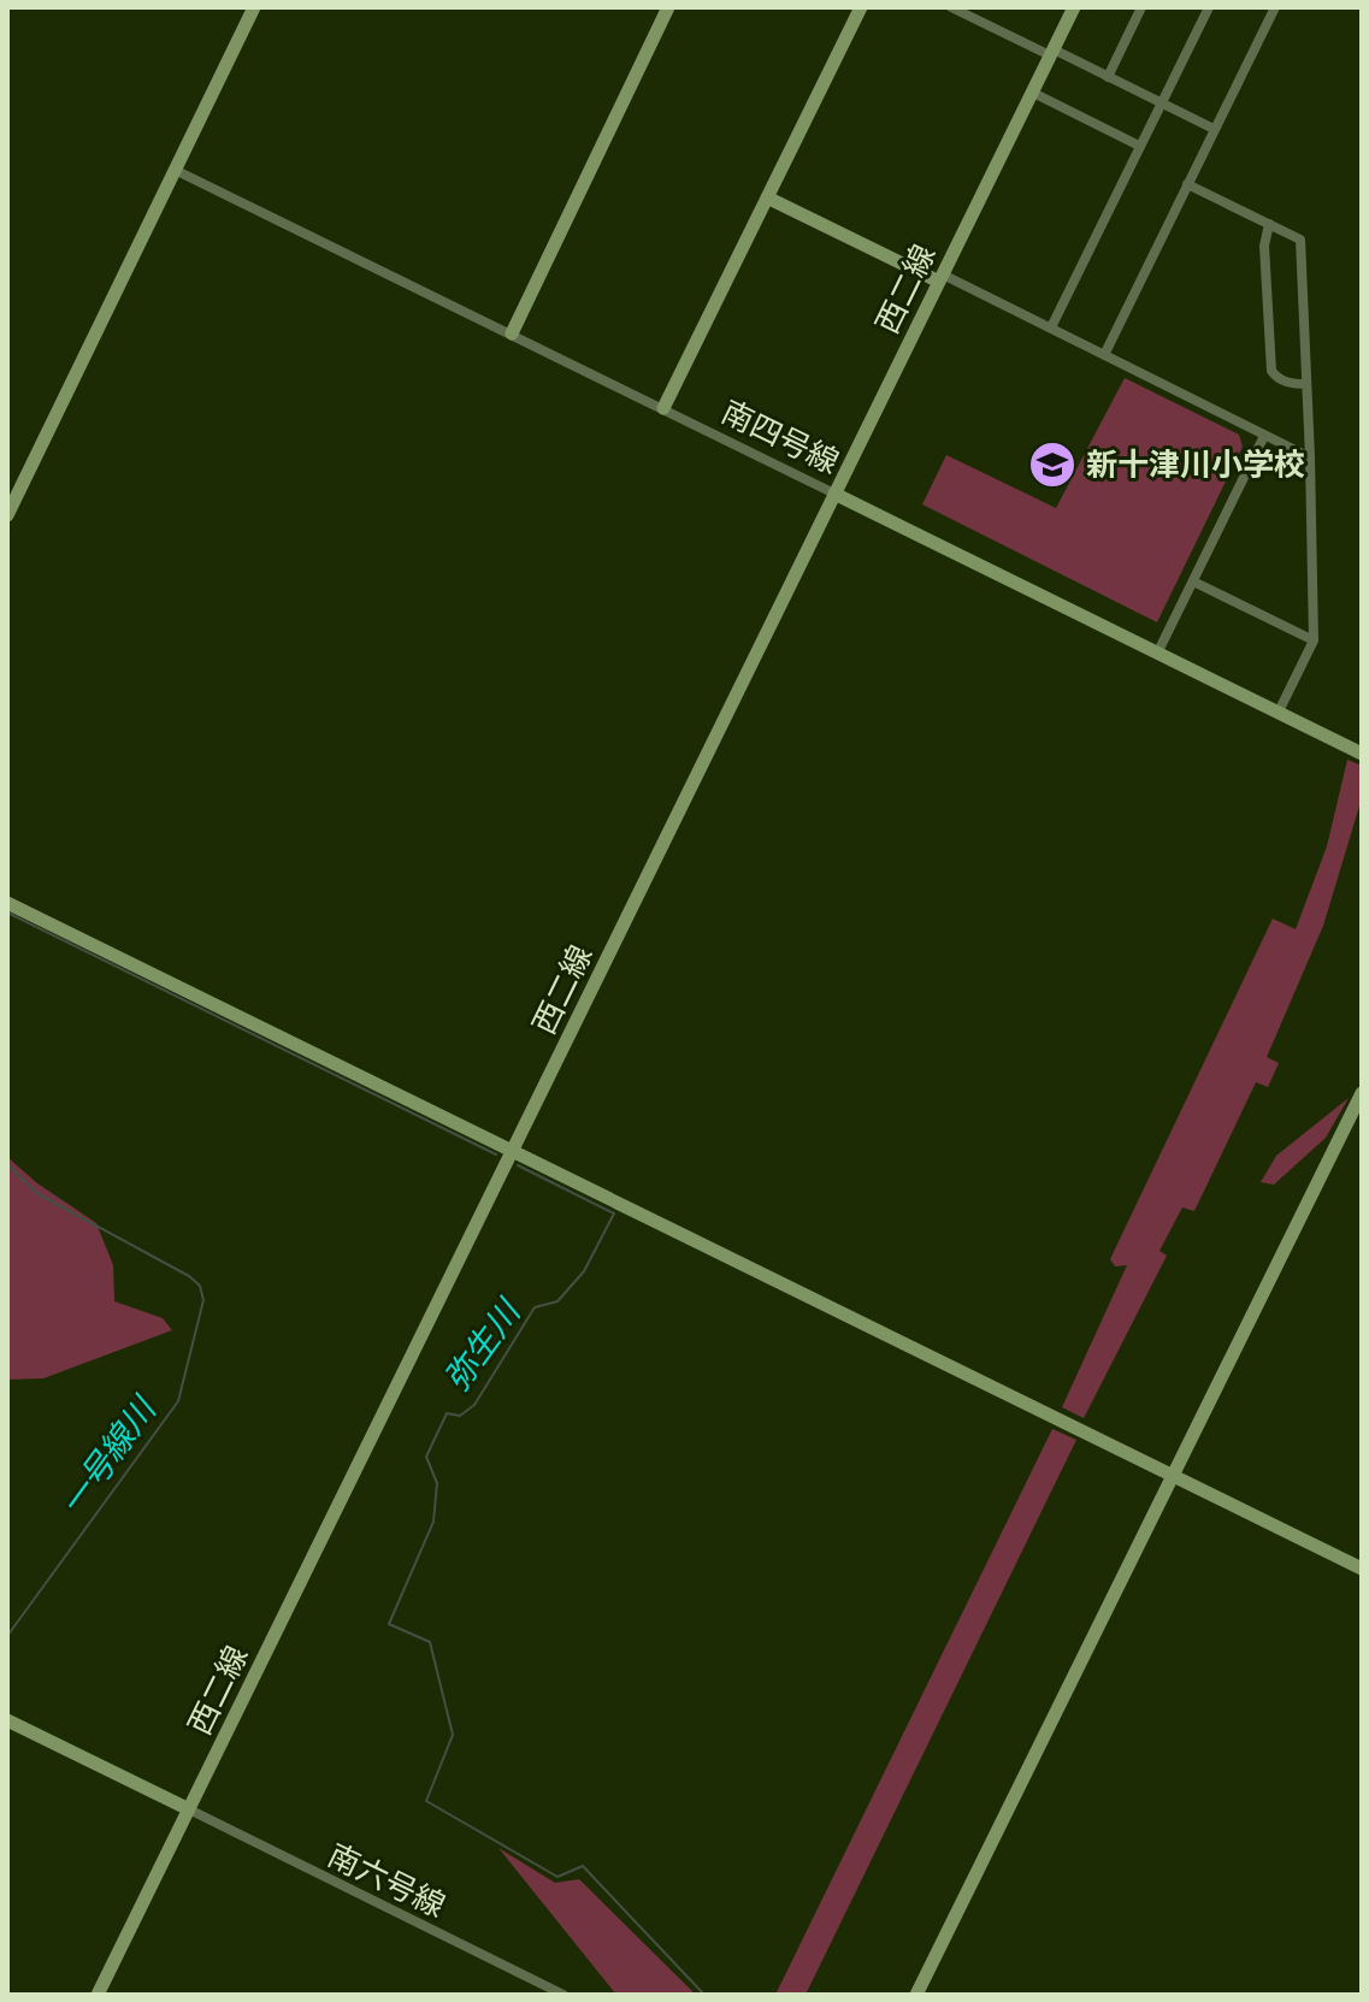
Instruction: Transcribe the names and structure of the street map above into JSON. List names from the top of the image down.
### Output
{
  "streets": {
    "street": ["西二線", "南四号線", "南六号線"]
  },
  "crossings": [
    ["西二線", "南四号線"],
    ["西二線", "南六号線"]
  ],
  "water": ["弥生川", "一号線川"],
  "places": {
    "school or university": ["新十津川小学校"]
  }
}
